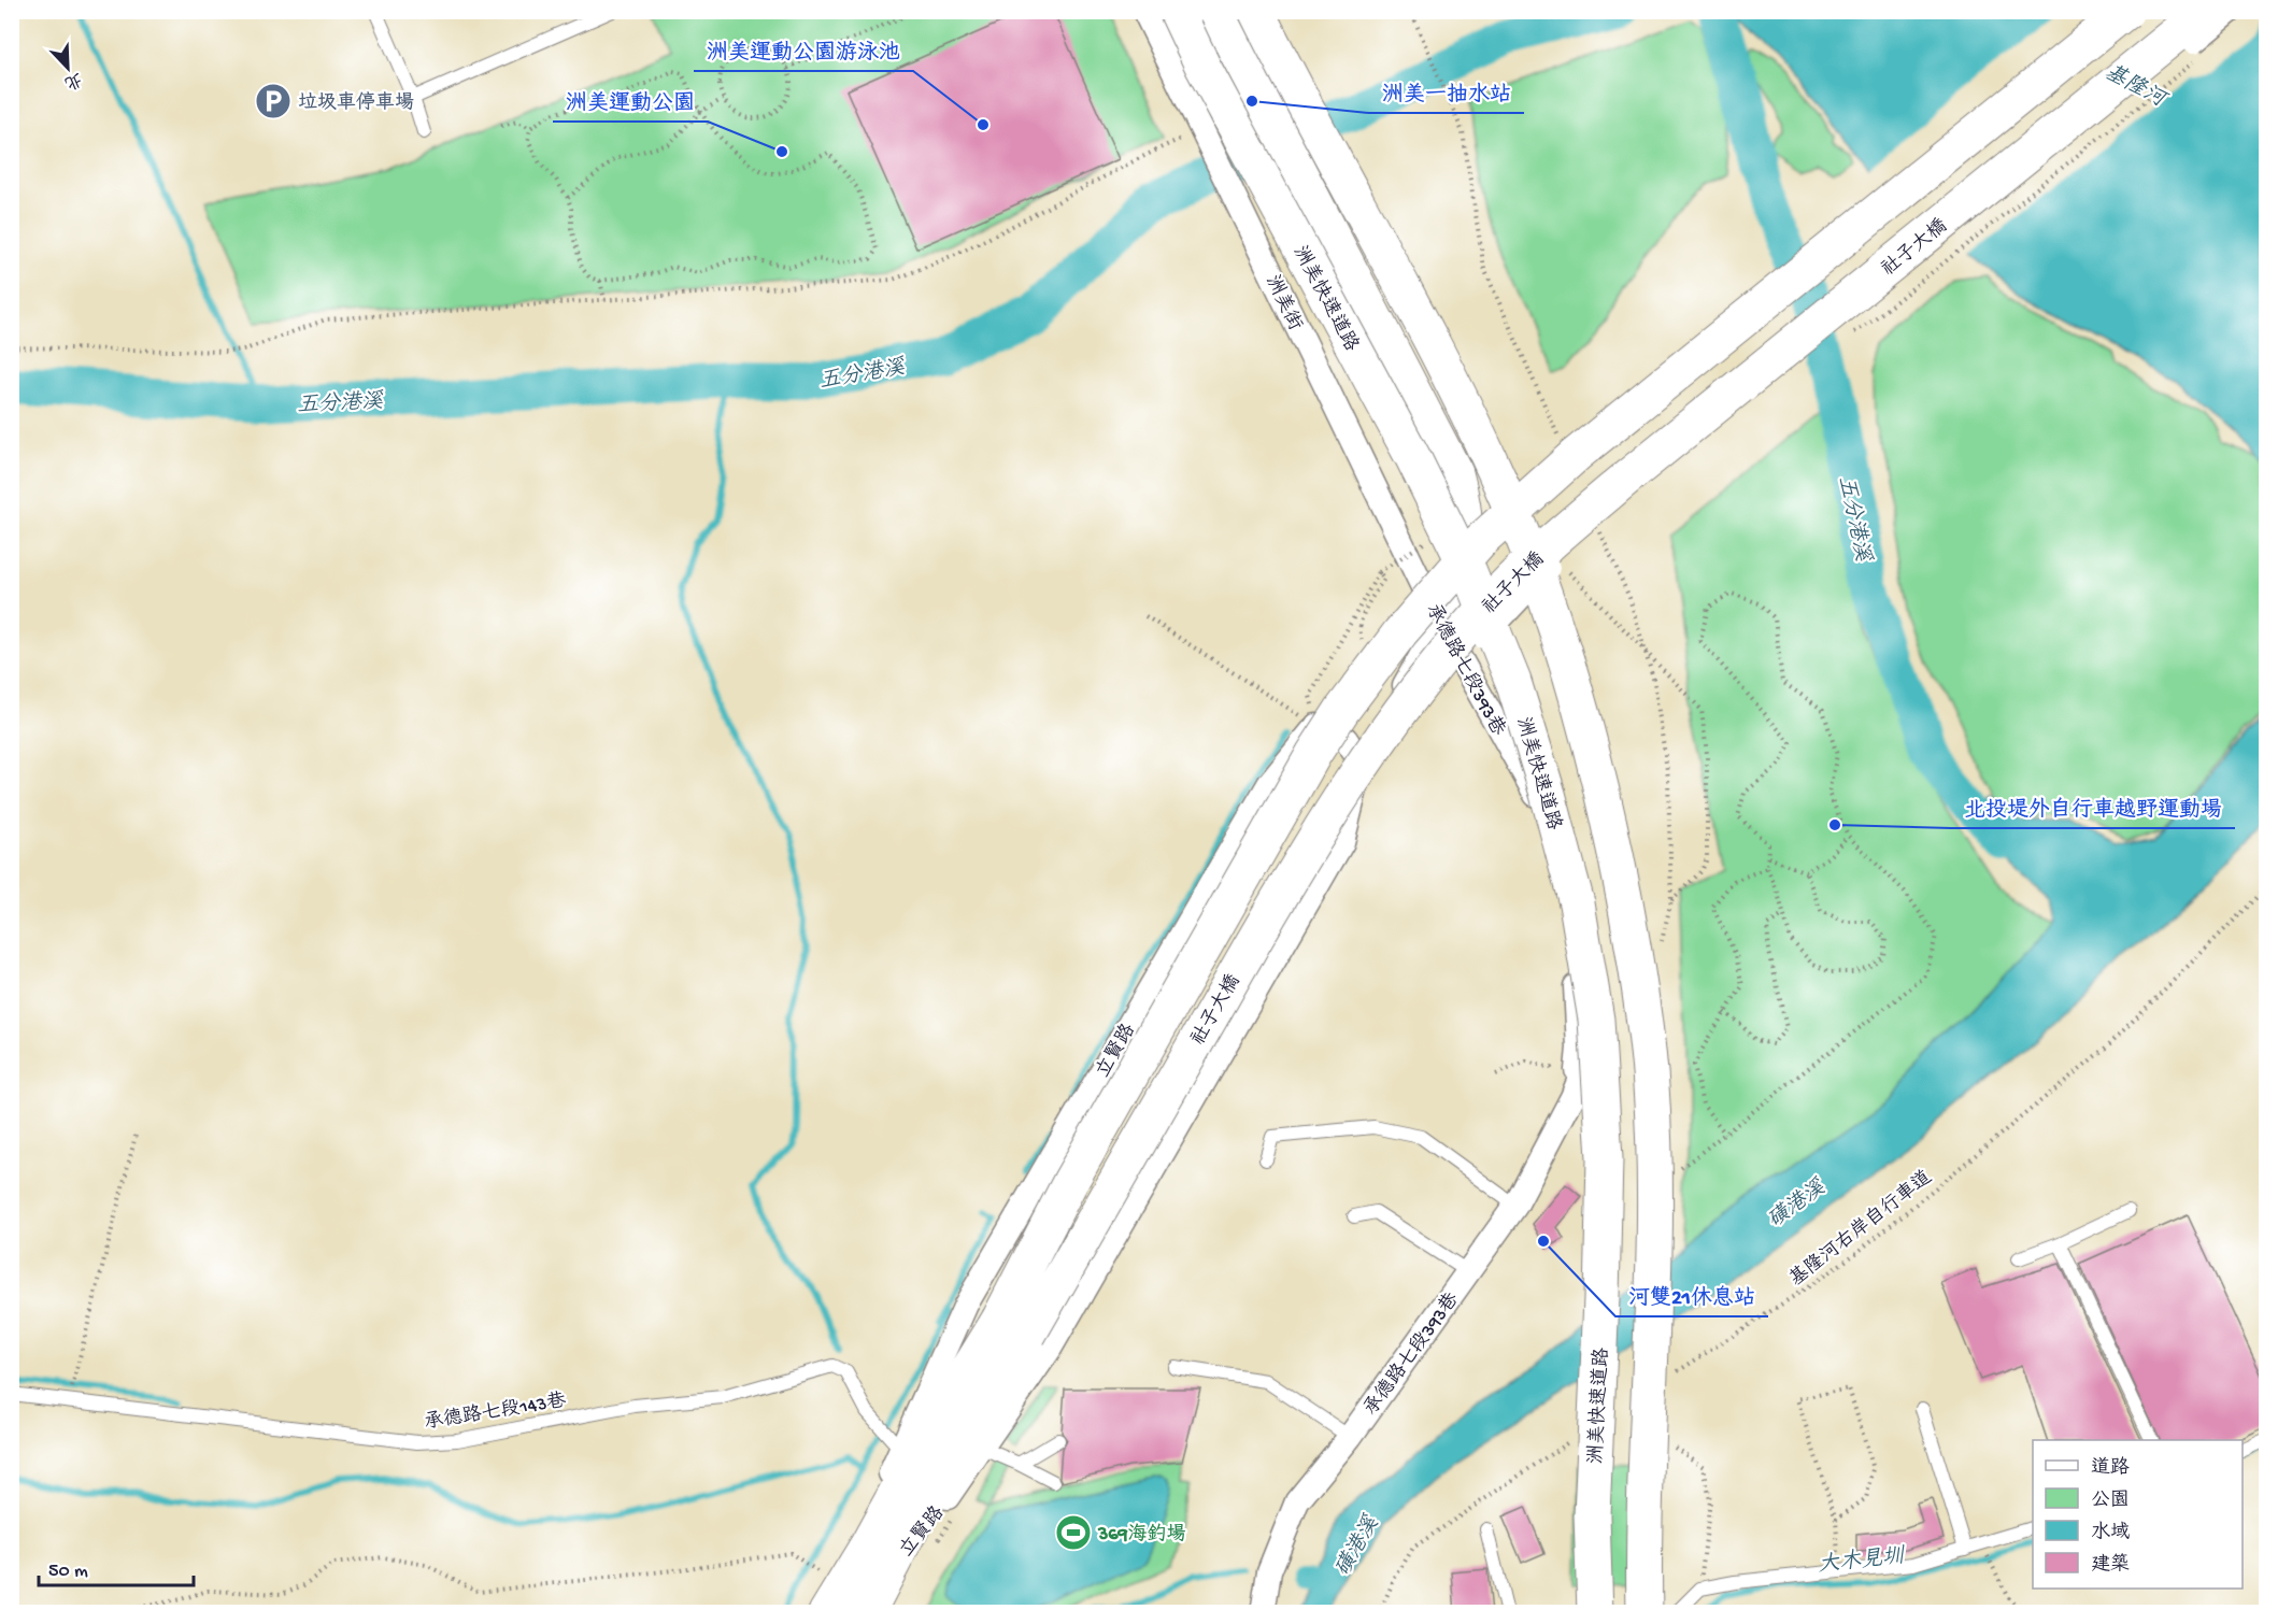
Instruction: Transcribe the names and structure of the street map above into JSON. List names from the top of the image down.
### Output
{
  "streets": {
    "main road": ["社子大橋", "洲美快速道路", "立賢路"],
    "street": ["洲美街", "承德路七段393巷"],
    "lane": ["承德路七段143巷"],
    "path": ["基隆河右岸自行車道"]
  },
  "crossings": [
    ["社子大橋", "立賢路"],
    ["洲美街", "承德路七段393巷"],
    ["洲美街", "立賢路"],
    ["承德路七段393巷", "立賢路"],
    ["立賢路", "承德路七段143巷"]
  ],
  "water": [
    "基隆河",
    "五分港溪",
    "磺港溪",
    "大木見圳"
  ],
  "places": {
    "parking": ["垃圾車停車場"],
    "other": [
      "洲美一抽水站",
      "洲美運動公園游泳池",
      "洲美運動公園",
      "北投堤外自行車越野運動場",
      "河雙21休息站"
    ],
    "sports": ["369海釣場"]
  },
  "legend": [
    "道路",
    "公園",
    "水域",
    "建築"
  ],
  "scale_bar": "50 m",
  "north": "bottom right"
}
